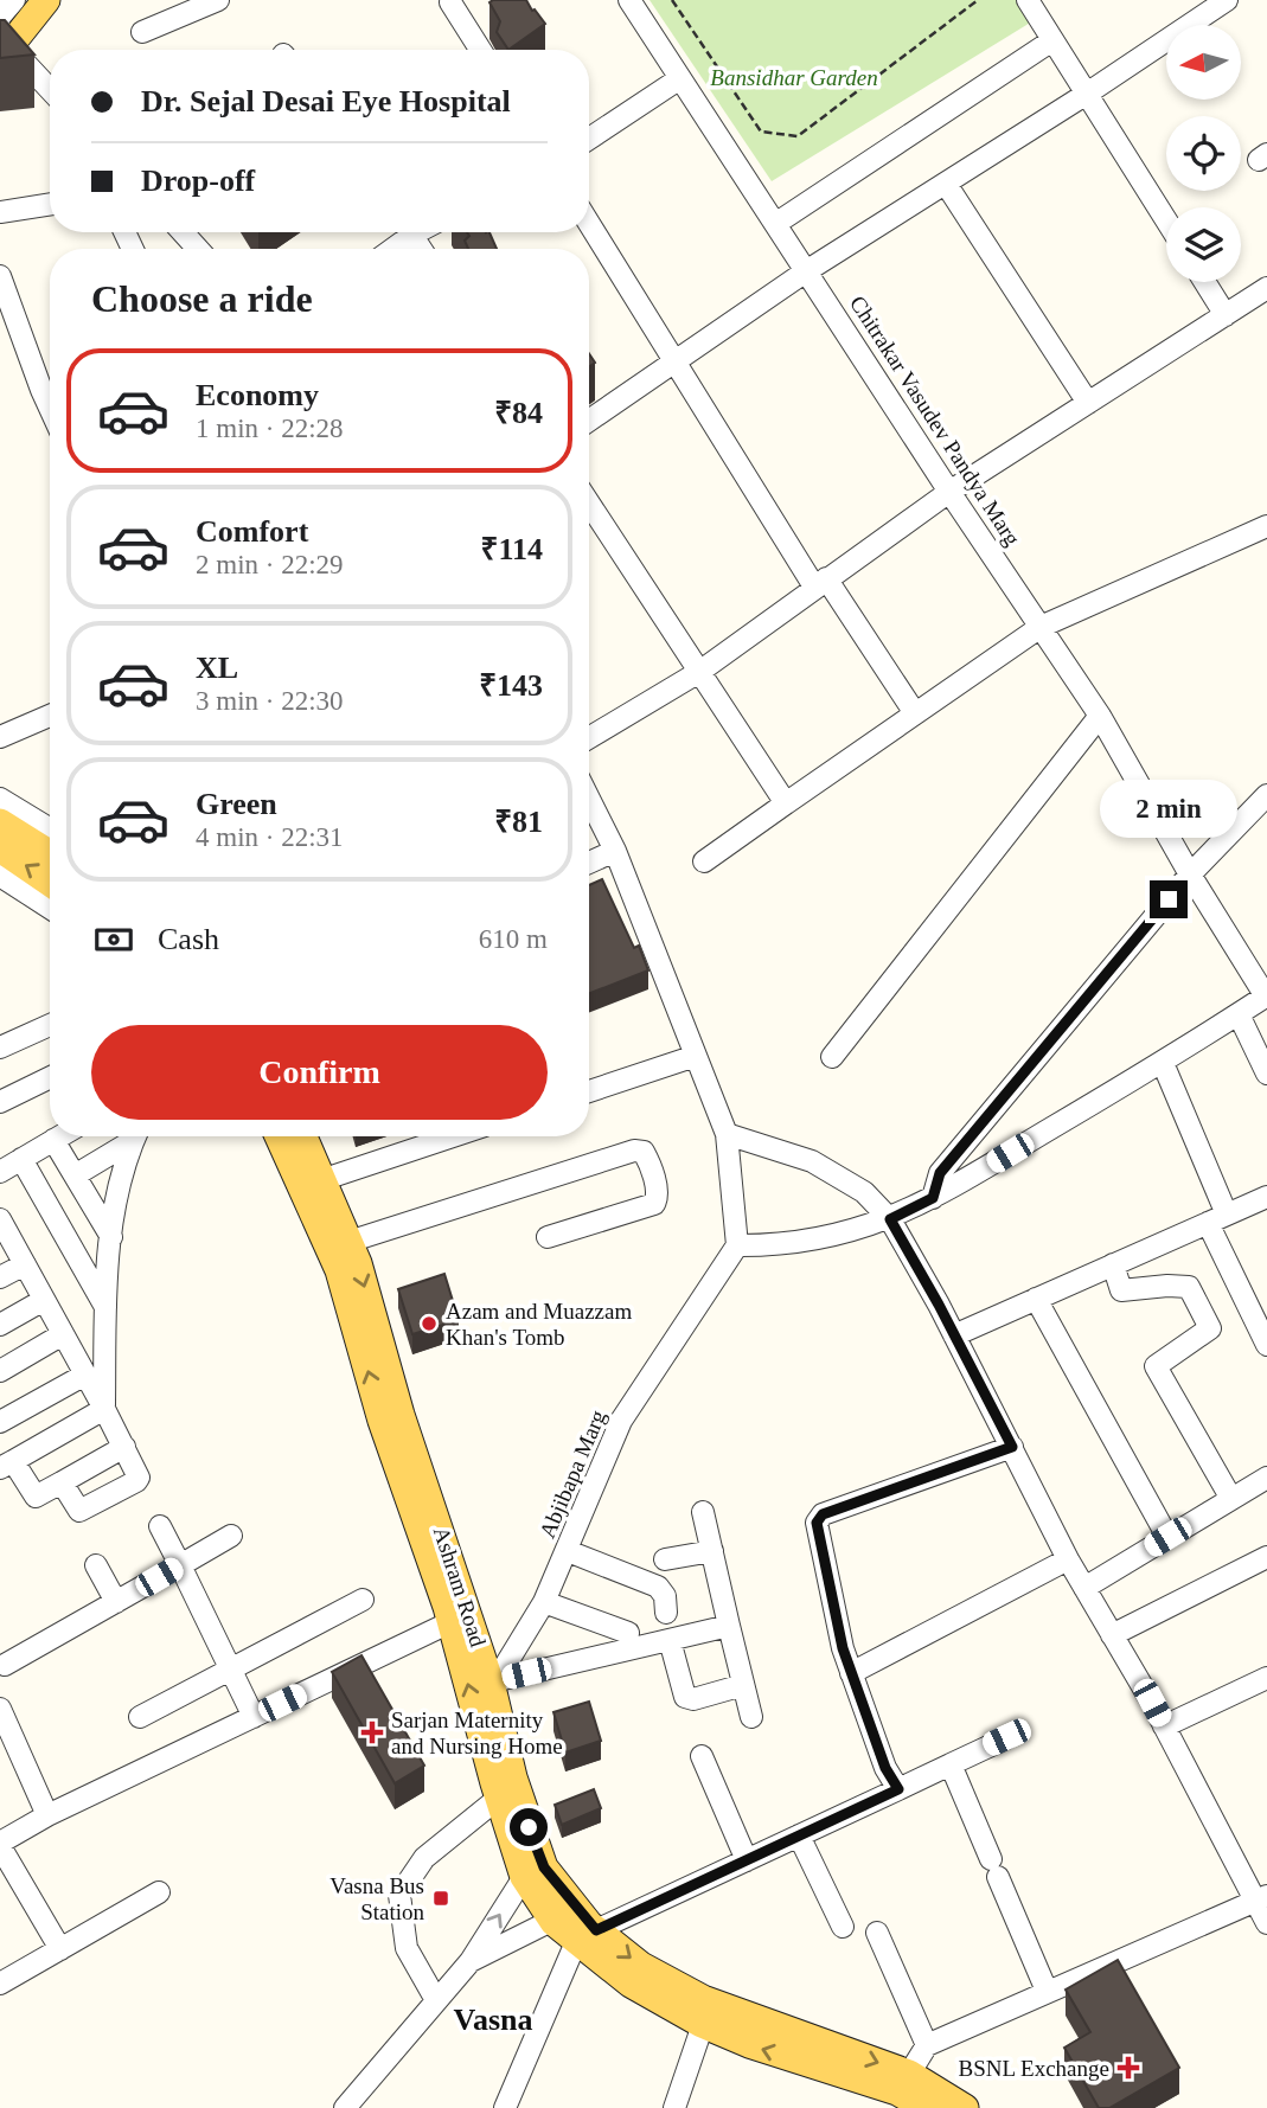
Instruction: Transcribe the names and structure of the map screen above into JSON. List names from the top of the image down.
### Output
{
  "streets": {
    "main road": ["Ashram Road"],
    "street": ["Chitrakar Vasudev Pandya Marg", "Abjibapa Marg"]
  },
  "crossings": [
    ["Chitrakar Vasudev Pandya Marg", "Abjibapa Marg"],
    ["Abjibapa Marg", "Ashram Road"]
  ],
  "districts": ["Vasna"],
  "parks": ["Bansidhar Garden"],
  "places": {
    "other": ["Azam and Muazzam Khan's Tomb"],
    "health": ["Sarjan Maternity and Nursing Home", "BSNL Exchange"],
    "transit": ["Vasna Bus Station"]
  },
  "north": "left",
  "page": {
    "banner": ["Dr. Sejal Desai Eye Hospital", "Drop-off"],
    "heading": "Choose a ride",
    "list": [
      {
        "name": "Economy",
        "note": "1 min · 22:28",
        "value": "₹84"
      },
      {
        "name": "Comfort",
        "note": "2 min · 22:29",
        "value": "₹114"
      },
      {
        "name": "XL",
        "note": "3 min · 22:30",
        "value": "₹143"
      },
      {
        "name": "Green",
        "note": "4 min · 22:31",
        "value": "₹81"
      }
    ],
    "bubble": "2 min",
    "pay": ["Cash", "610 m"],
    "buttons": "Confirm"
  }
}
